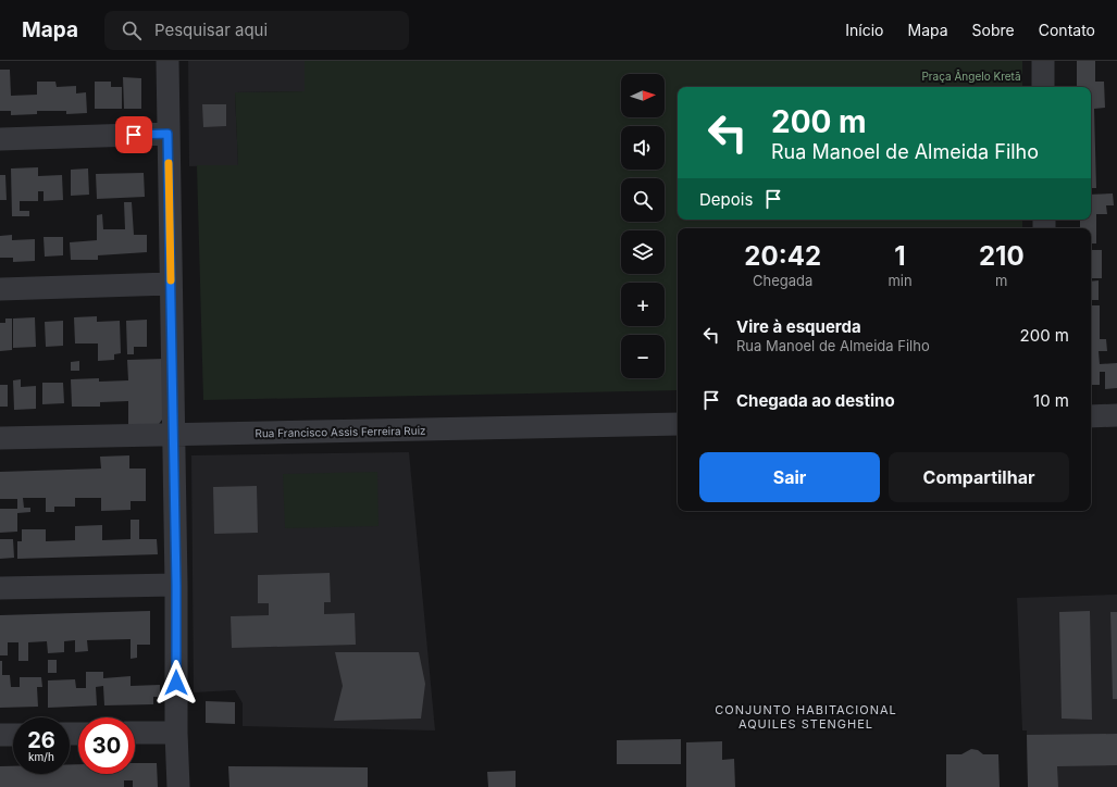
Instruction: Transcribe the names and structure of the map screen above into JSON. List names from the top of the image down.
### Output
{
  "streets": {
    "street": ["Rua Francisco Assis Ferreira Ruiz"]
  },
  "districts": ["CONJUNTO HABITACIONAL AQUILES STENGHEL"],
  "parks": ["Praça Ângelo Kretã"],
  "north": "right",
  "page": {
    "header": "Mapa",
    "search": "Pesquisar aqui",
    "nav": [
      "Início",
      "Mapa",
      "Sobre",
      "Contato"
    ],
    "map_buttons": ["+", "−"],
    "turn": ["200 m", "Rua Manoel de Almeida Filho"],
    "then": "Depois",
    "eta": [
      "20:42",
      "Chegada",
      "1",
      "min",
      "210",
      "m"
    ],
    "list": [
      {
        "name": "Vire à esquerda",
        "note": "Rua Manoel de Almeida Filho",
        "value": "200 m"
      },
      {
        "name": "Chegada ao destino",
        "value": "10 m"
      }
    ],
    "buttons": ["Sair", "Compartilhar"],
    "speed": "26 km/h",
    "limit": "30"
  }
}
